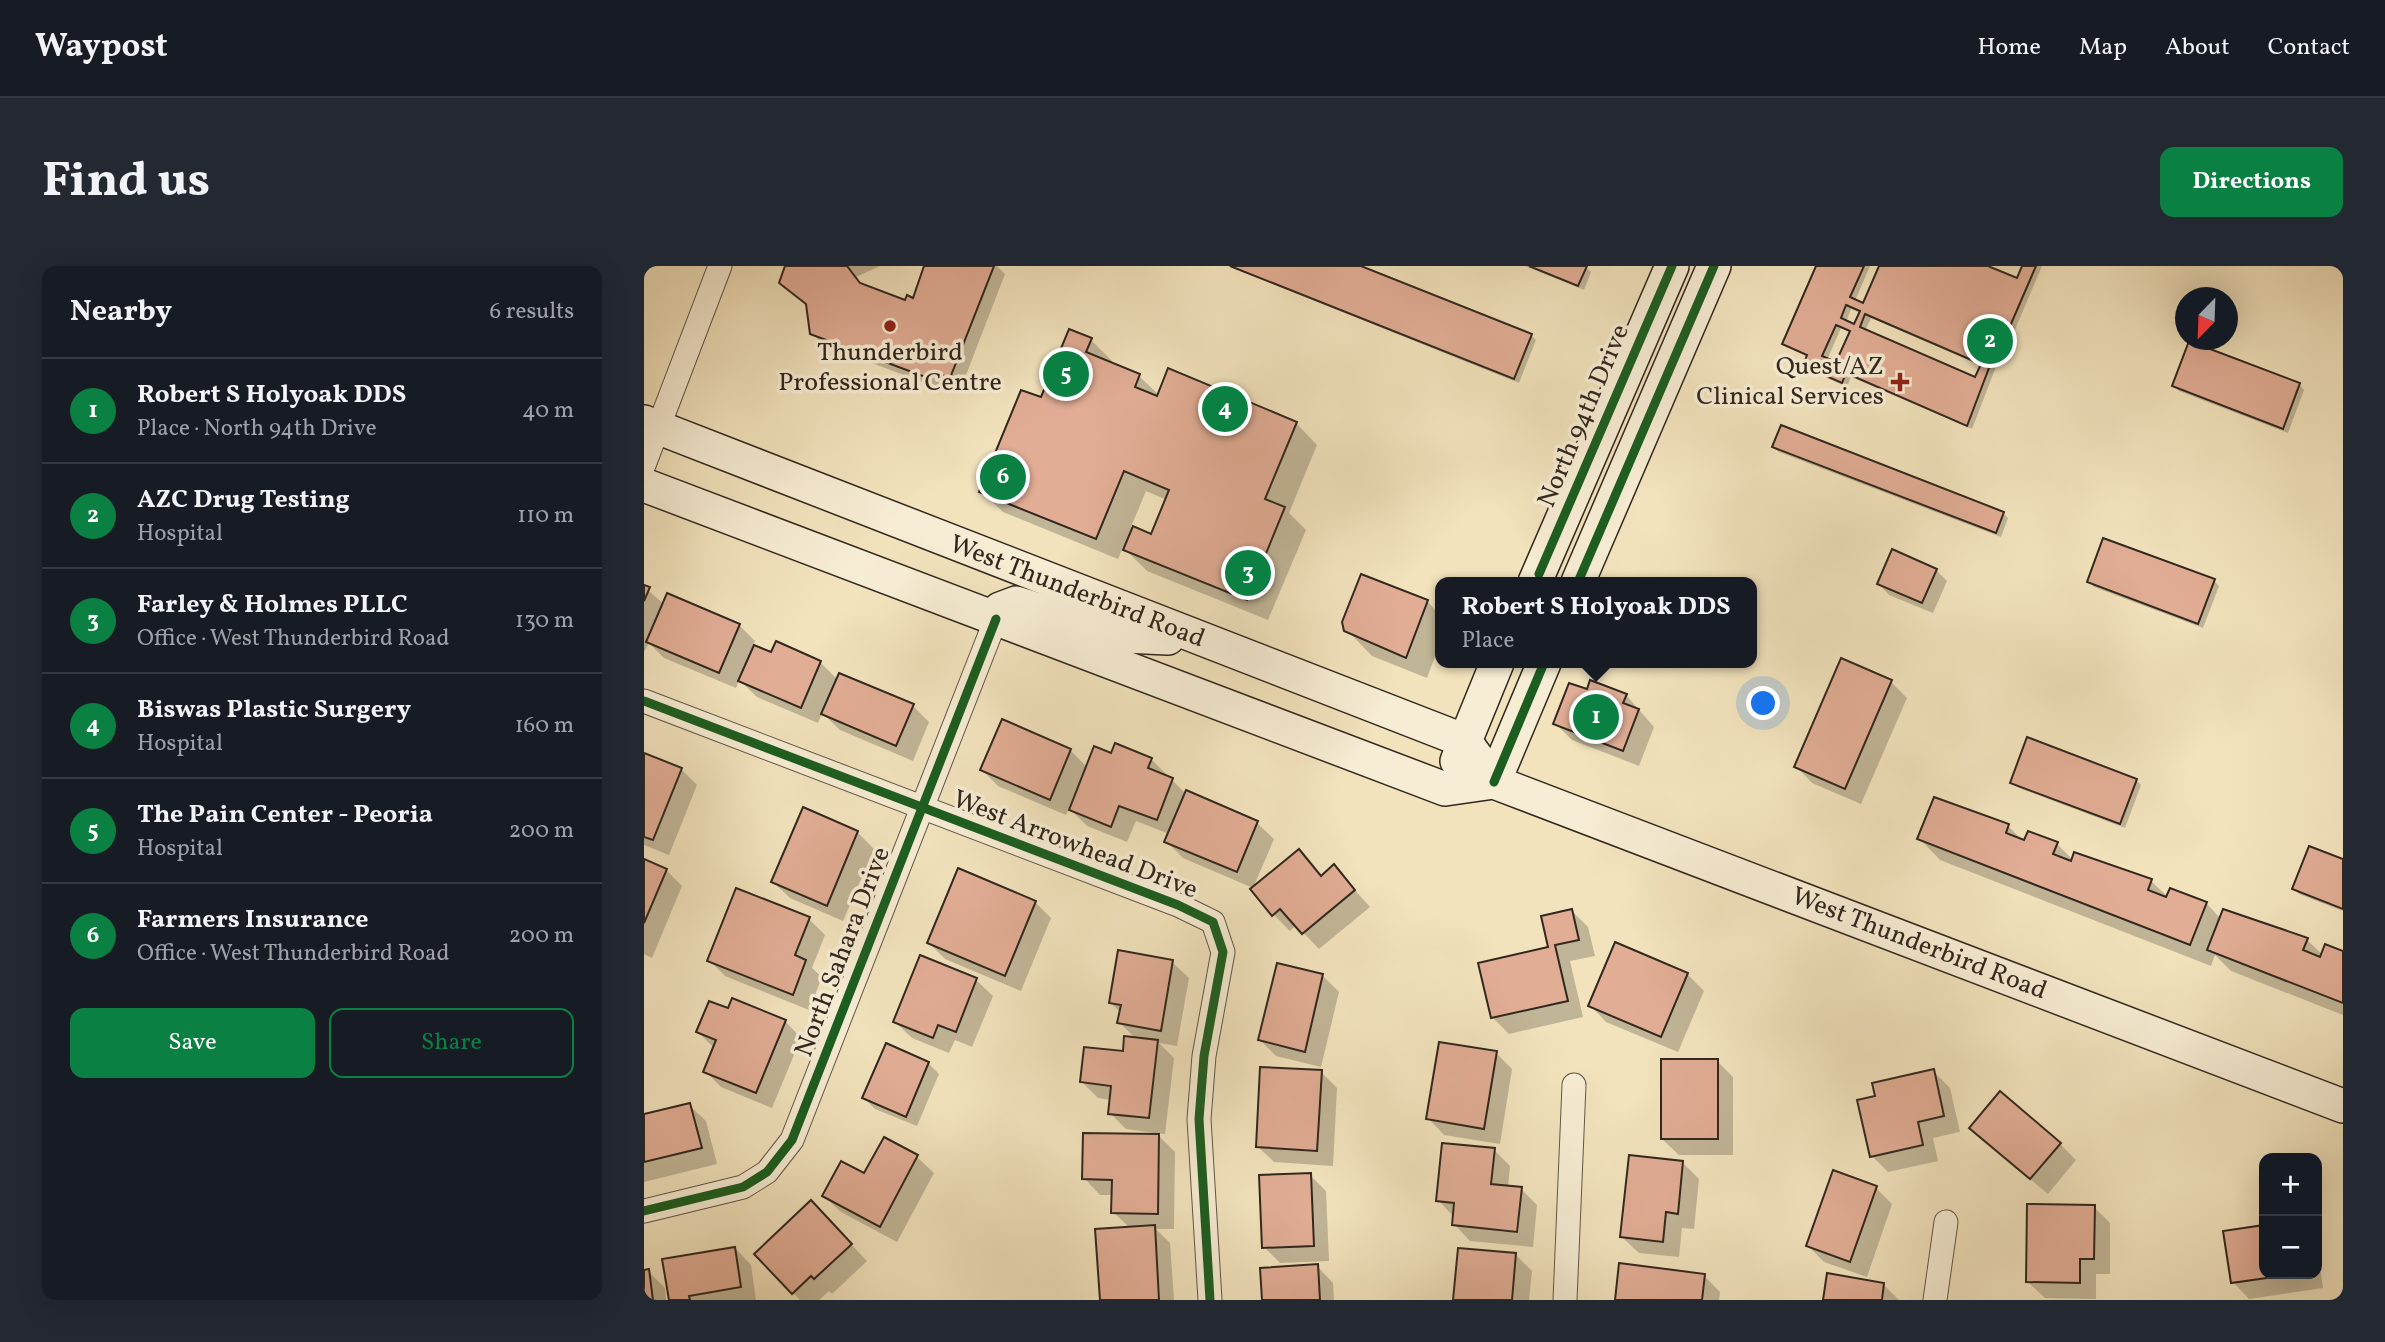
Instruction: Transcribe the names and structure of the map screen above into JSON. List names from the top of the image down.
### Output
{
  "streets": {
    "main road": ["North 94th Drive", "West Thunderbird Road"],
    "street": ["West Arrowhead Drive", "North Sahara Drive"]
  },
  "crossings": [
    ["West Thunderbird Road", "North Sahara Drive"],
    ["West Arrowhead Drive", "North Sahara Drive"]
  ],
  "places": {
    "other": ["Thunderbird Professional Centre"],
    "health": ["Quest/AZ Clinical Services"]
  },
  "north": "bottom left",
  "page": {
    "header": "Waypost",
    "nav": [
      "Home",
      "Map",
      "About",
      "Contact"
    ],
    "buttons": [
      "Directions",
      ["Save", "Share"]
    ],
    "title": "Find us",
    "heading": ["Nearby", "6 results"],
    "pins": [
      "2",
      "5",
      "4",
      "6",
      "3",
      "1"
    ],
    "list": [
      {
        "mark": "1",
        "name": "Robert S Holyoak DDS",
        "note": "Place · North 94th Drive",
        "value": "40 m"
      },
      {
        "mark": "2",
        "name": "AZC Drug Testing",
        "note": "Hospital",
        "value": "110 m"
      },
      {
        "mark": "3",
        "name": "Farley & Holmes PLLC",
        "note": "Office · West Thunderbird Road",
        "value": "130 m"
      },
      {
        "mark": "4",
        "name": "Biswas Plastic Surgery",
        "note": "Hospital",
        "value": "160 m"
      },
      {
        "mark": "5",
        "name": "The Pain Center - Peoria",
        "note": "Hospital",
        "value": "200 m"
      },
      {
        "mark": "6",
        "name": "Farmers Insurance",
        "note": "Office · West Thunderbird Road",
        "value": "200 m"
      }
    ],
    "popup": ["Robert S Holyoak DDS", "Place"],
    "map_buttons": ["+", "−"]
  }
}
